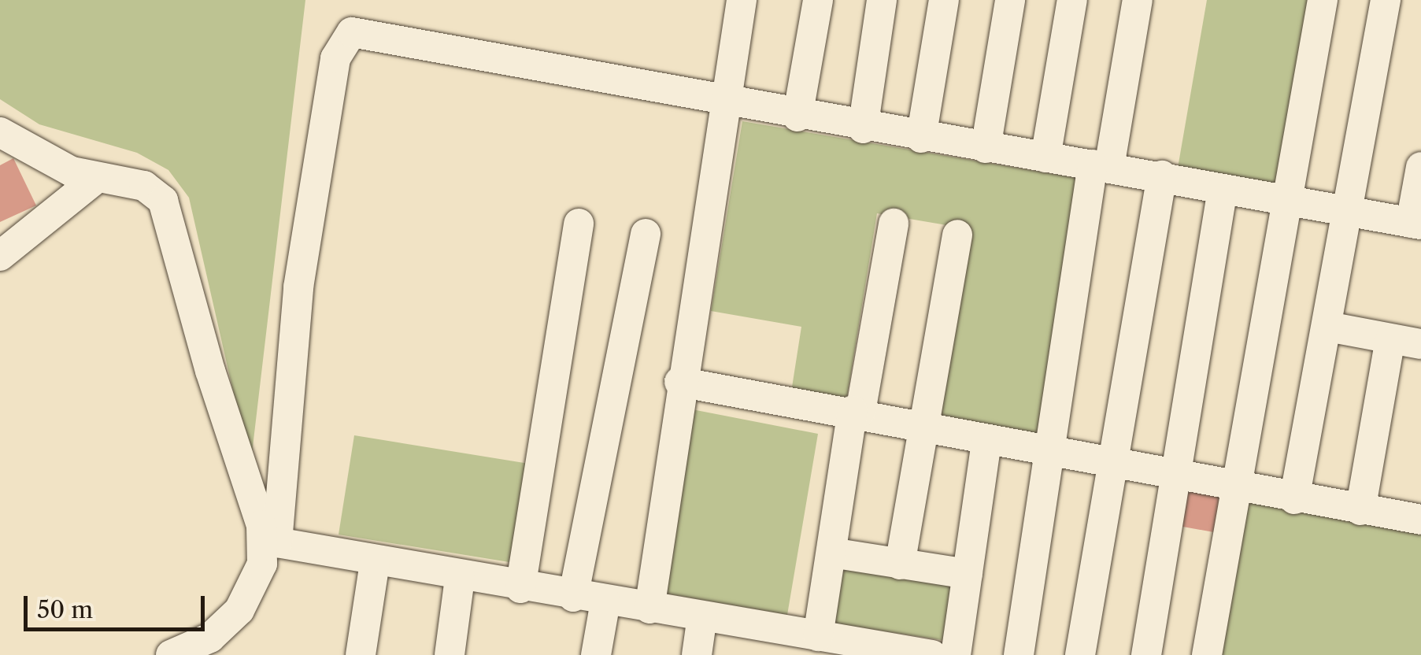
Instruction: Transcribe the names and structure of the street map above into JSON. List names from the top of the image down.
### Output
{
  "scale_bar": "50 m"
}
